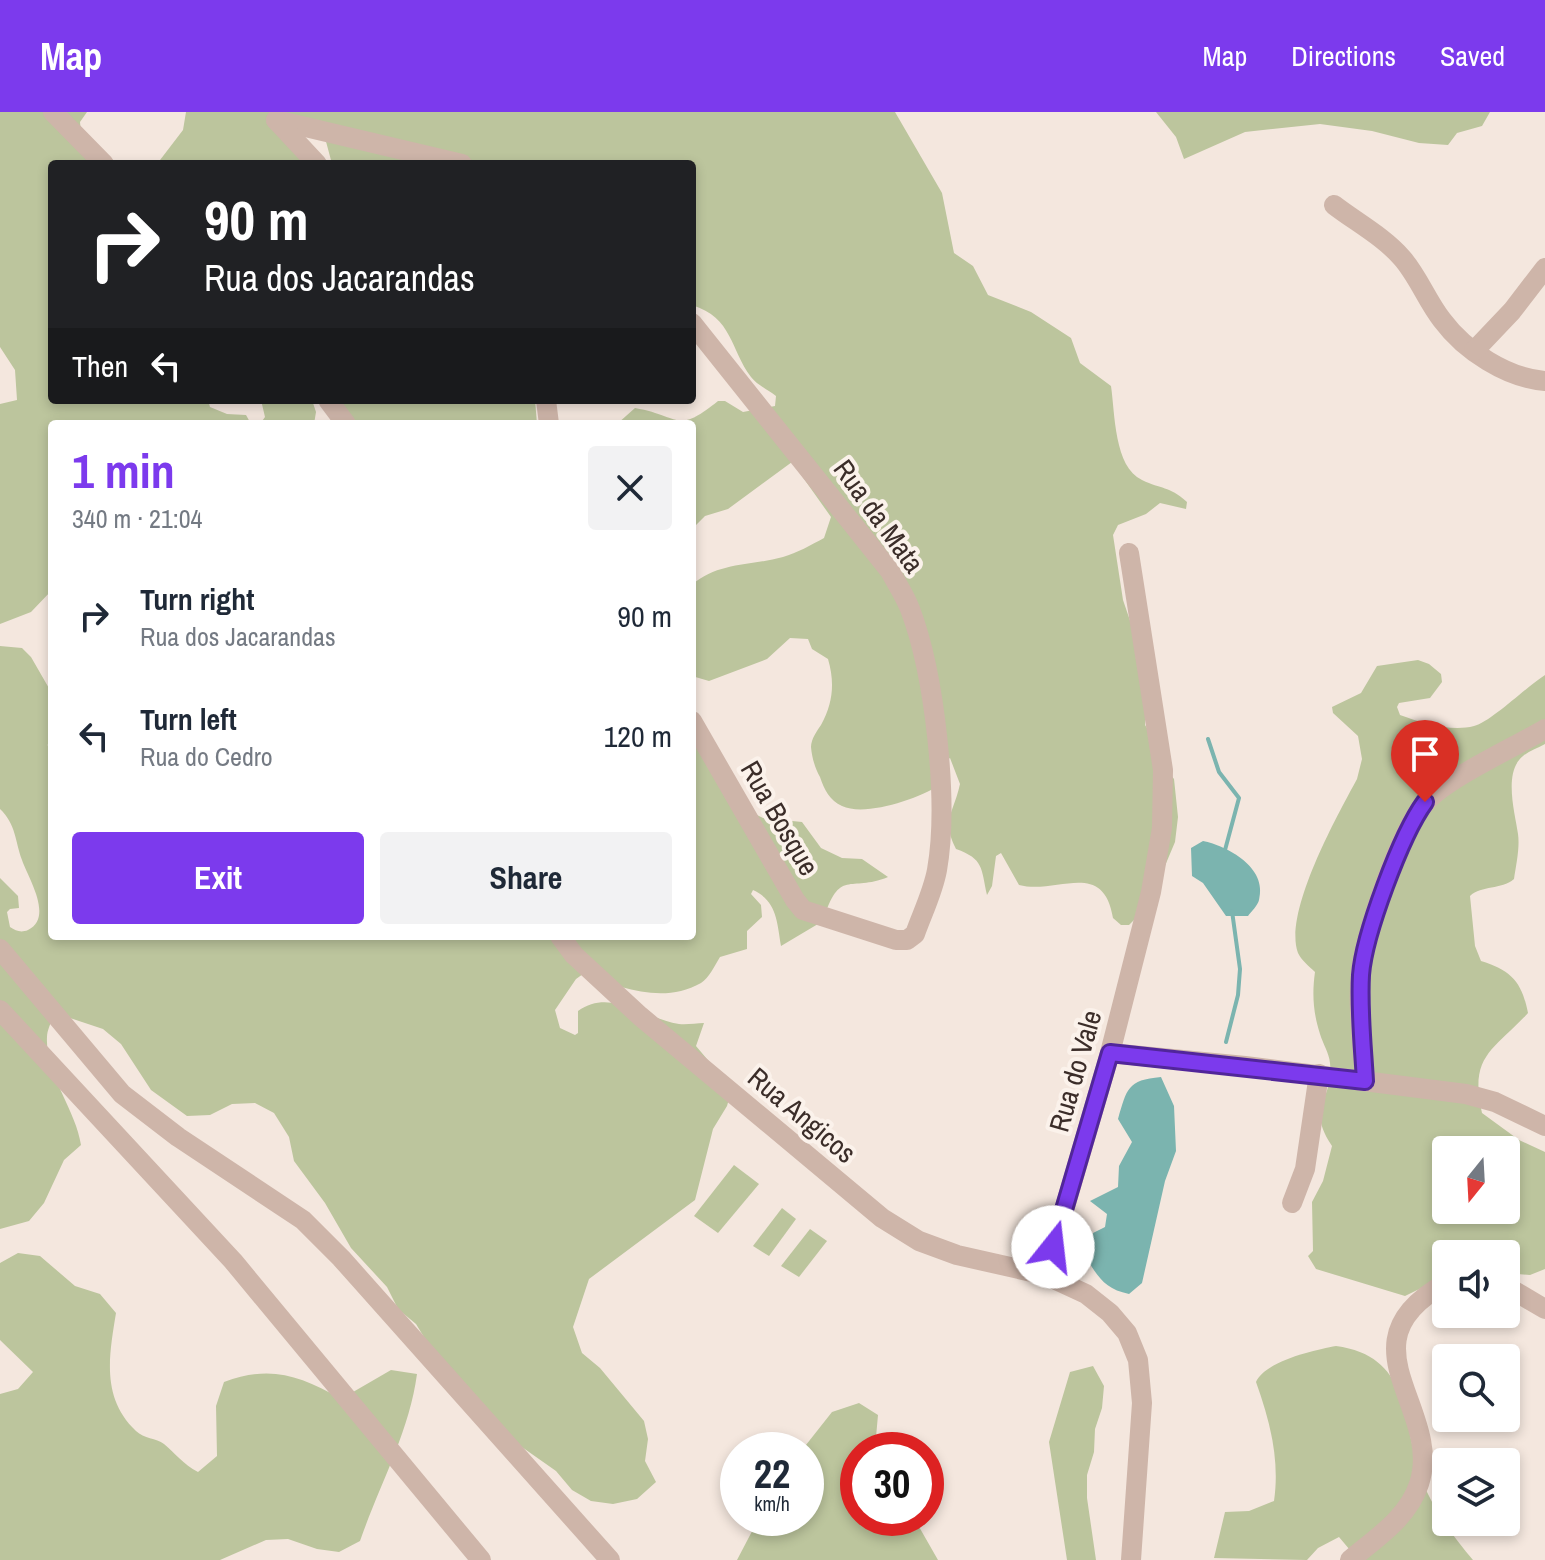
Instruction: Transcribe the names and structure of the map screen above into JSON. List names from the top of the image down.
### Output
{
  "streets": {
    "street": [
      "Rua da Mata",
      "Rua Bosque",
      "Rua do Vale",
      "Rua Angicos"
    ]
  },
  "crossings": [
    ["Rua da Mata", "Rua Bosque"],
    ["Rua do Vale", "Rua Angicos"]
  ],
  "north": "bottom",
  "page": {
    "header": "Map",
    "nav": ["Map", "Directions", "Saved"],
    "turn": ["90 m", "Rua dos Jacarandas"],
    "then": "Then",
    "heading": ["1 min", "340 m · 21:04"],
    "list": [
      {
        "name": "Turn right",
        "note": "Rua dos Jacarandas",
        "value": "90 m"
      },
      {
        "name": "Turn left",
        "note": "Rua do Cedro",
        "value": "120 m"
      }
    ],
    "buttons": ["Exit", "Share"],
    "speed": "22 km/h",
    "limit": "30"
  }
}
